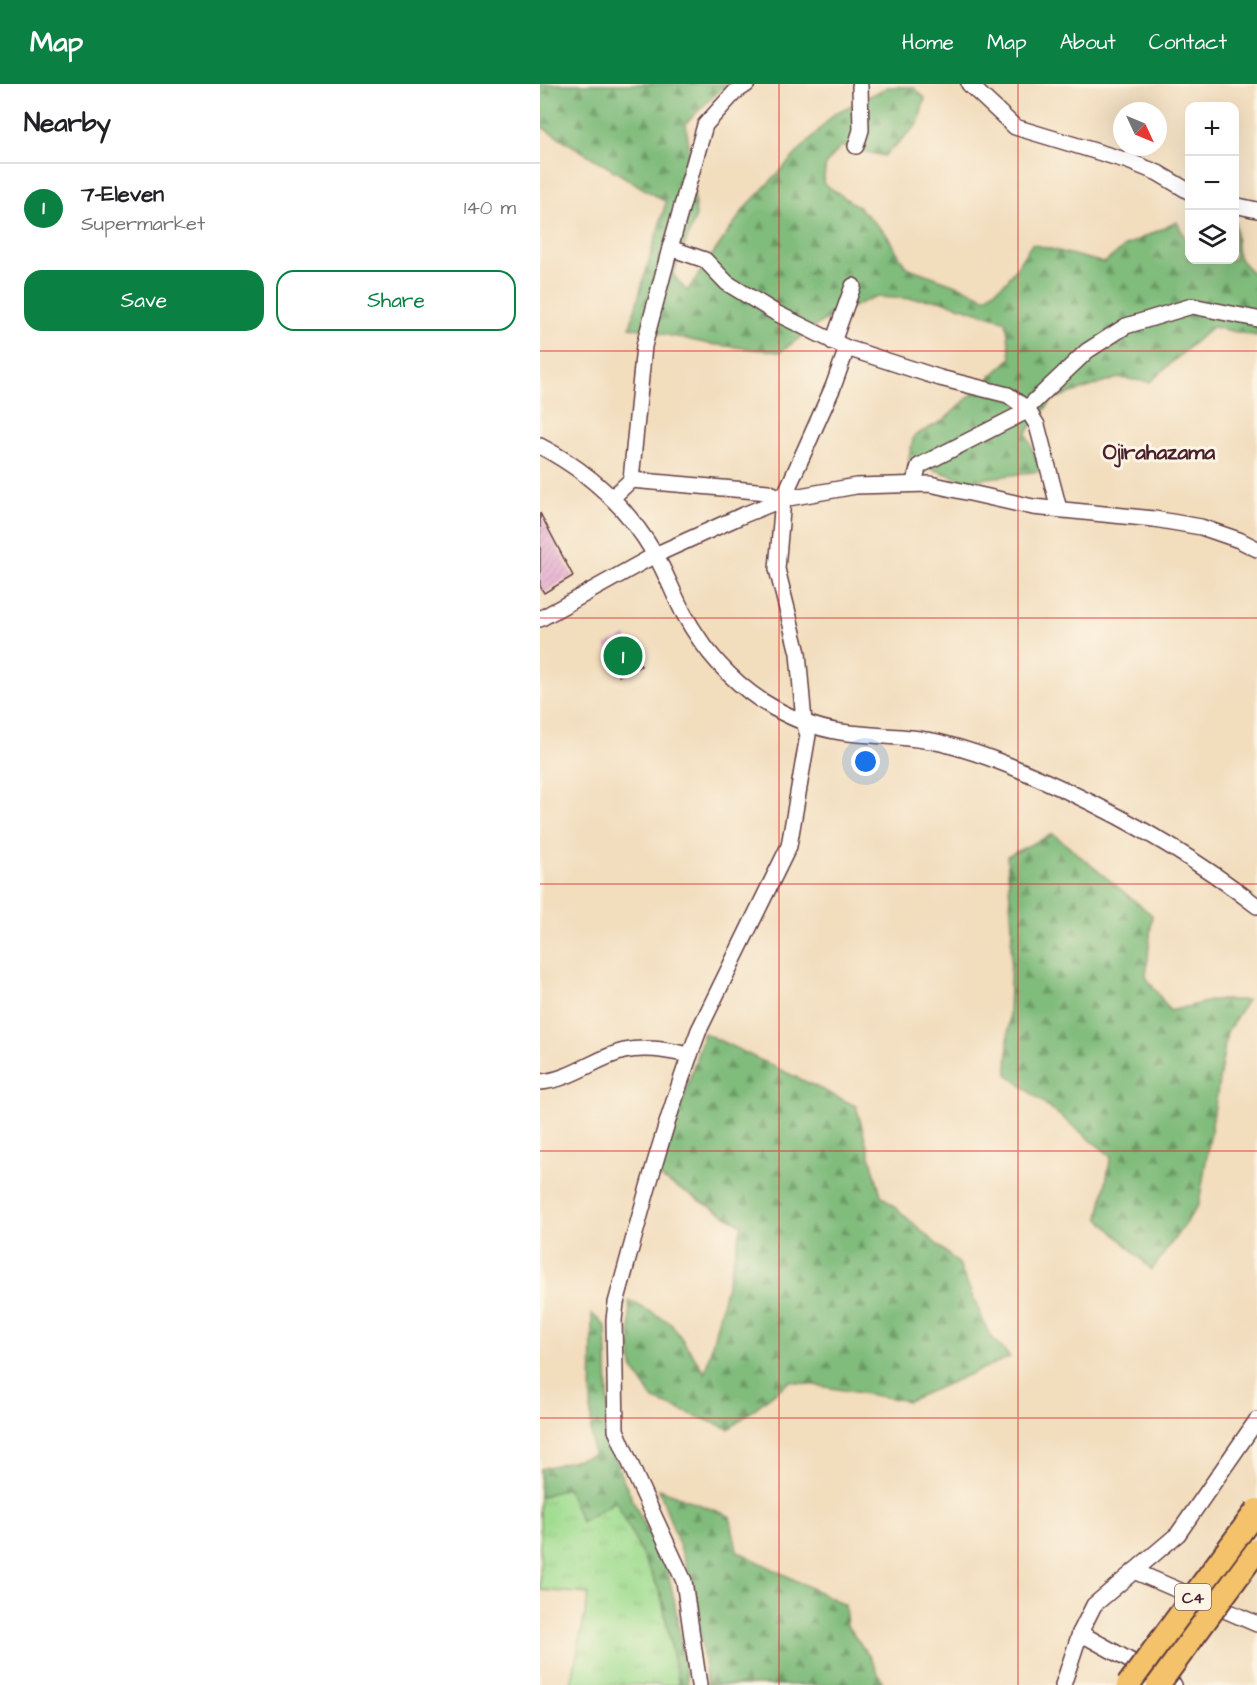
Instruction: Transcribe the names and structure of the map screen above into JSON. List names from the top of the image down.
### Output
{
  "streets": {
    "highway": ["C4"]
  },
  "districts": ["Ojirahazama"],
  "north": "bottom right",
  "page": {
    "header": "Map",
    "nav": [
      "Home",
      "Map",
      "About",
      "Contact"
    ],
    "heading": "Nearby",
    "map_buttons": ["+", "−"],
    "list": [
      {
        "mark": "1",
        "name": "7-Eleven",
        "note": "Supermarket",
        "value": "140 m"
      }
    ],
    "buttons": ["Save", "Share"],
    "pins": "1"
  }
}
